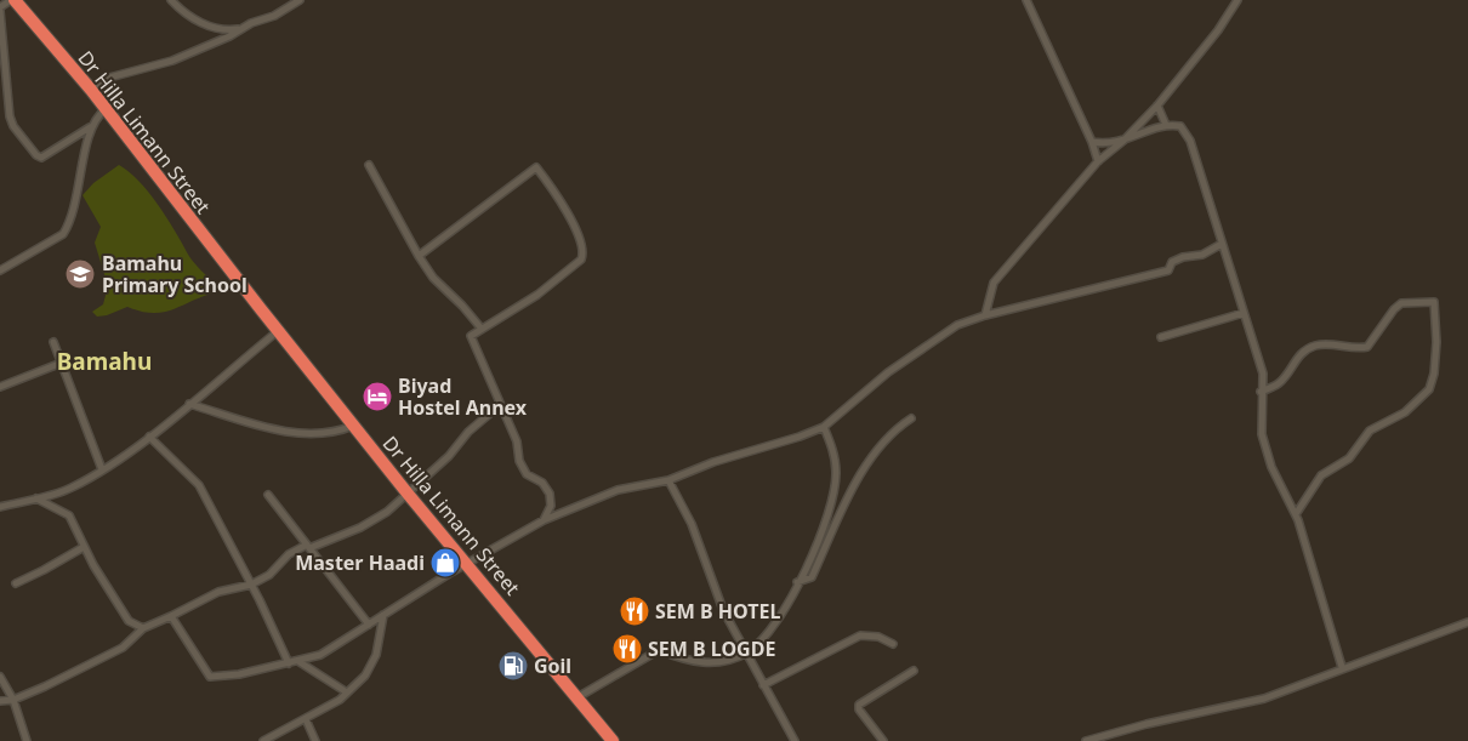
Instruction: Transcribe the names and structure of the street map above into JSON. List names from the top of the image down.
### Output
{
  "streets": {
    "highway": ["Dr Hilla Limann Street"]
  },
  "districts": ["Bamahu"],
  "places": {
    "school or university": ["Bamahu Primary School"],
    "hotel": ["Biyad Hostel Annex"],
    "shop": ["Master Haadi"],
    "restaurant": ["SEM B HOTEL", "SEM B LOGDE"],
    "fuel station": ["Goil"]
  }
}
